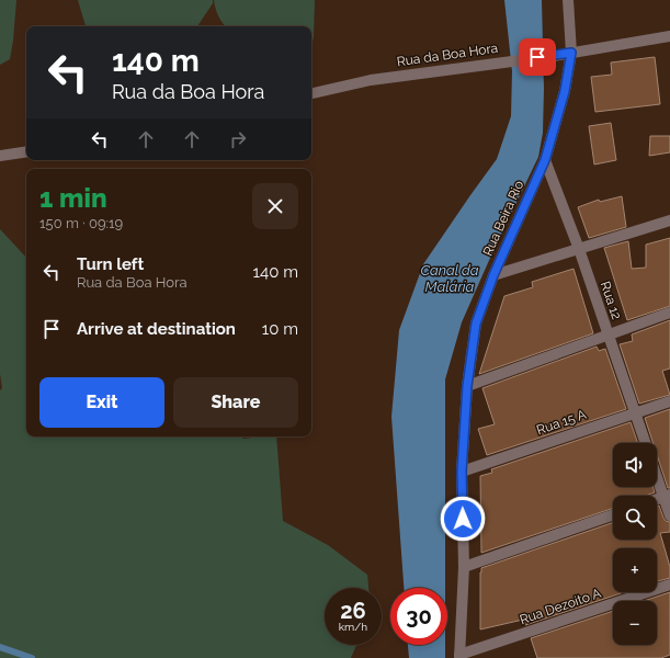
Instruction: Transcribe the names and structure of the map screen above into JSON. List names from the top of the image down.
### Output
{
  "streets": {
    "street": [
      "Rua da Boa Hora",
      "Rua Beira Rio",
      "Rua 12",
      "Rua 15 A",
      "Rua Dezoito A"
    ]
  },
  "crossings": [
    ["Rua da Boa Hora", "Rua Beira Rio"],
    ["Rua Beira Rio", "Rua 12"],
    ["Rua Beira Rio", "Rua 15 A"],
    ["Rua Beira Rio", "Rua Dezoito A"],
    ["Rua 12", "Rua 15 A"]
  ],
  "water": ["Canal da Malária"],
  "page": {
    "turn": ["140 m", "Rua da Boa Hora"],
    "heading": ["1 min", "150 m · 09:19"],
    "list": [
      {
        "name": "Turn left",
        "note": "Rua da Boa Hora",
        "value": "140 m"
      },
      {
        "name": "Arrive at destination",
        "value": "10 m"
      }
    ],
    "buttons": ["Exit", "Share"],
    "map_buttons": ["+", "−"],
    "speed": "26 km/h",
    "limit": "30"
  }
}
